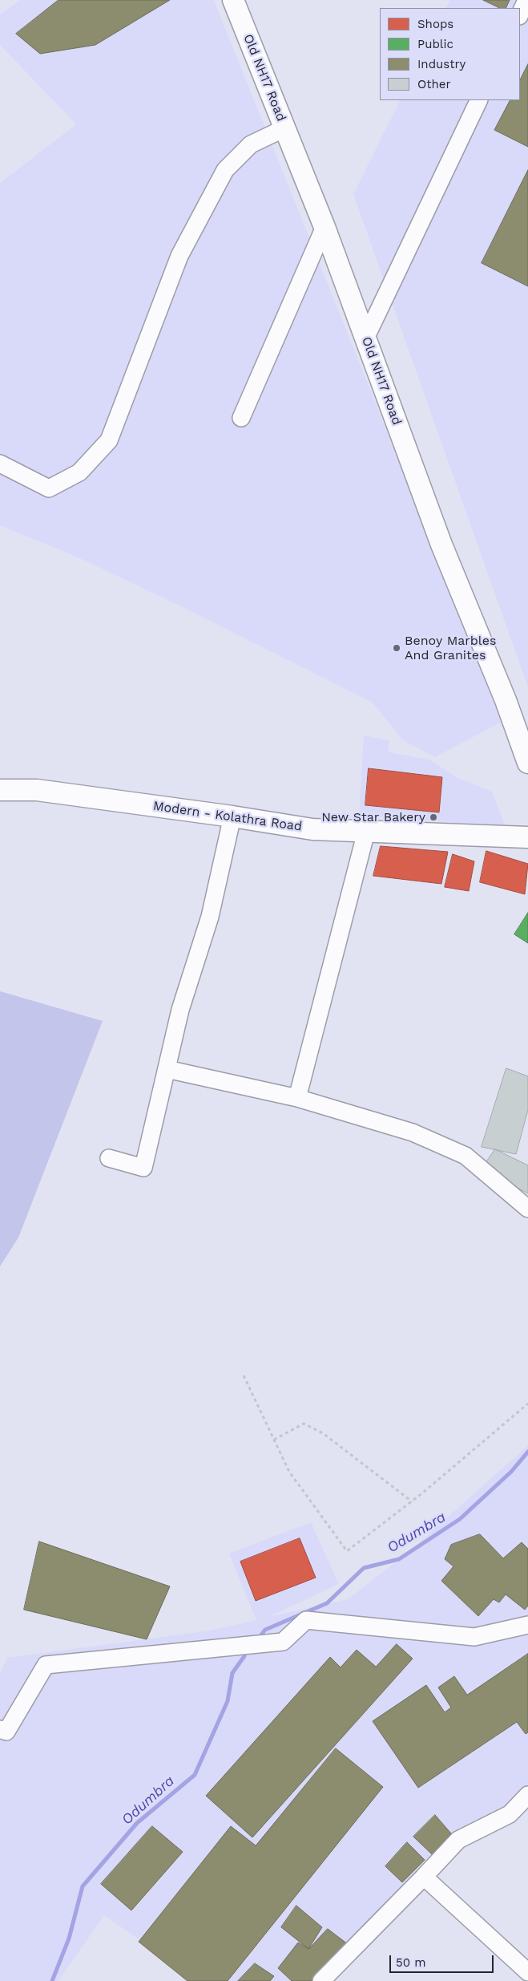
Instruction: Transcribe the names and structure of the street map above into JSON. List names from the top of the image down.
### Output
{
  "streets": {
    "main road": ["Old NH17 Road", "Modern - Kolathra Road"]
  },
  "water": ["Odumbra"],
  "places": ["Benoy Marbles And Granites", "New Star Bakery"],
  "legend": [
    "Shops",
    "Public",
    "Industry",
    "Other"
  ],
  "scale_bar": "50 m"
}
